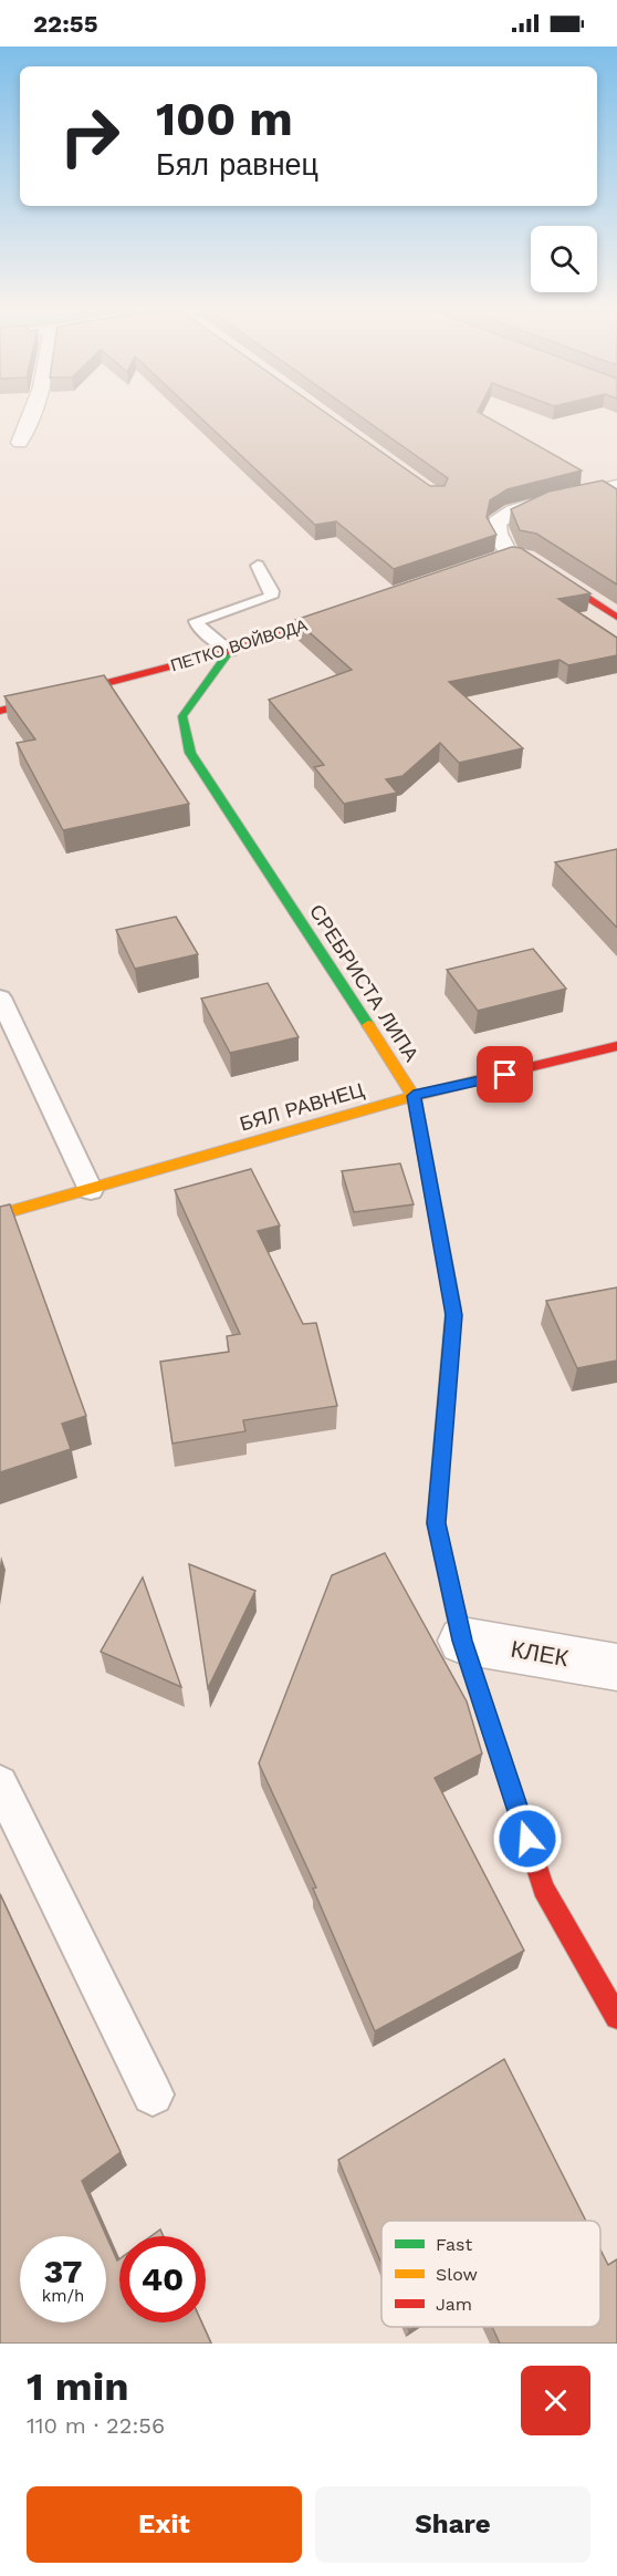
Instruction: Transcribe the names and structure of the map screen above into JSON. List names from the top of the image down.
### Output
{
  "streets": {
    "street": [
      "ПЕТКО ВОЙВОДА",
      "СРЕБРИСТА ЛИПА",
      "БЯЛ РАВНЕЦ",
      "КЛЕК"
    ]
  },
  "crossings": [
    ["ПЕТКО ВОЙВОДА", "СРЕБРИСТА ЛИПА"],
    ["СРЕБРИСТА ЛИПА", "БЯЛ РАВНЕЦ"],
    ["СРЕБРИСТА ЛИПА", "КЛЕК"]
  ],
  "legend": ["Fast", "Slow", "Jam"],
  "page": {
    "status": "22:55",
    "turn": ["100 m", "Бял равнец"],
    "speed": "37 km/h",
    "limit": "40",
    "heading": ["1 min", "110 m · 22:56"],
    "buttons": ["Exit", "Share"]
  }
}
